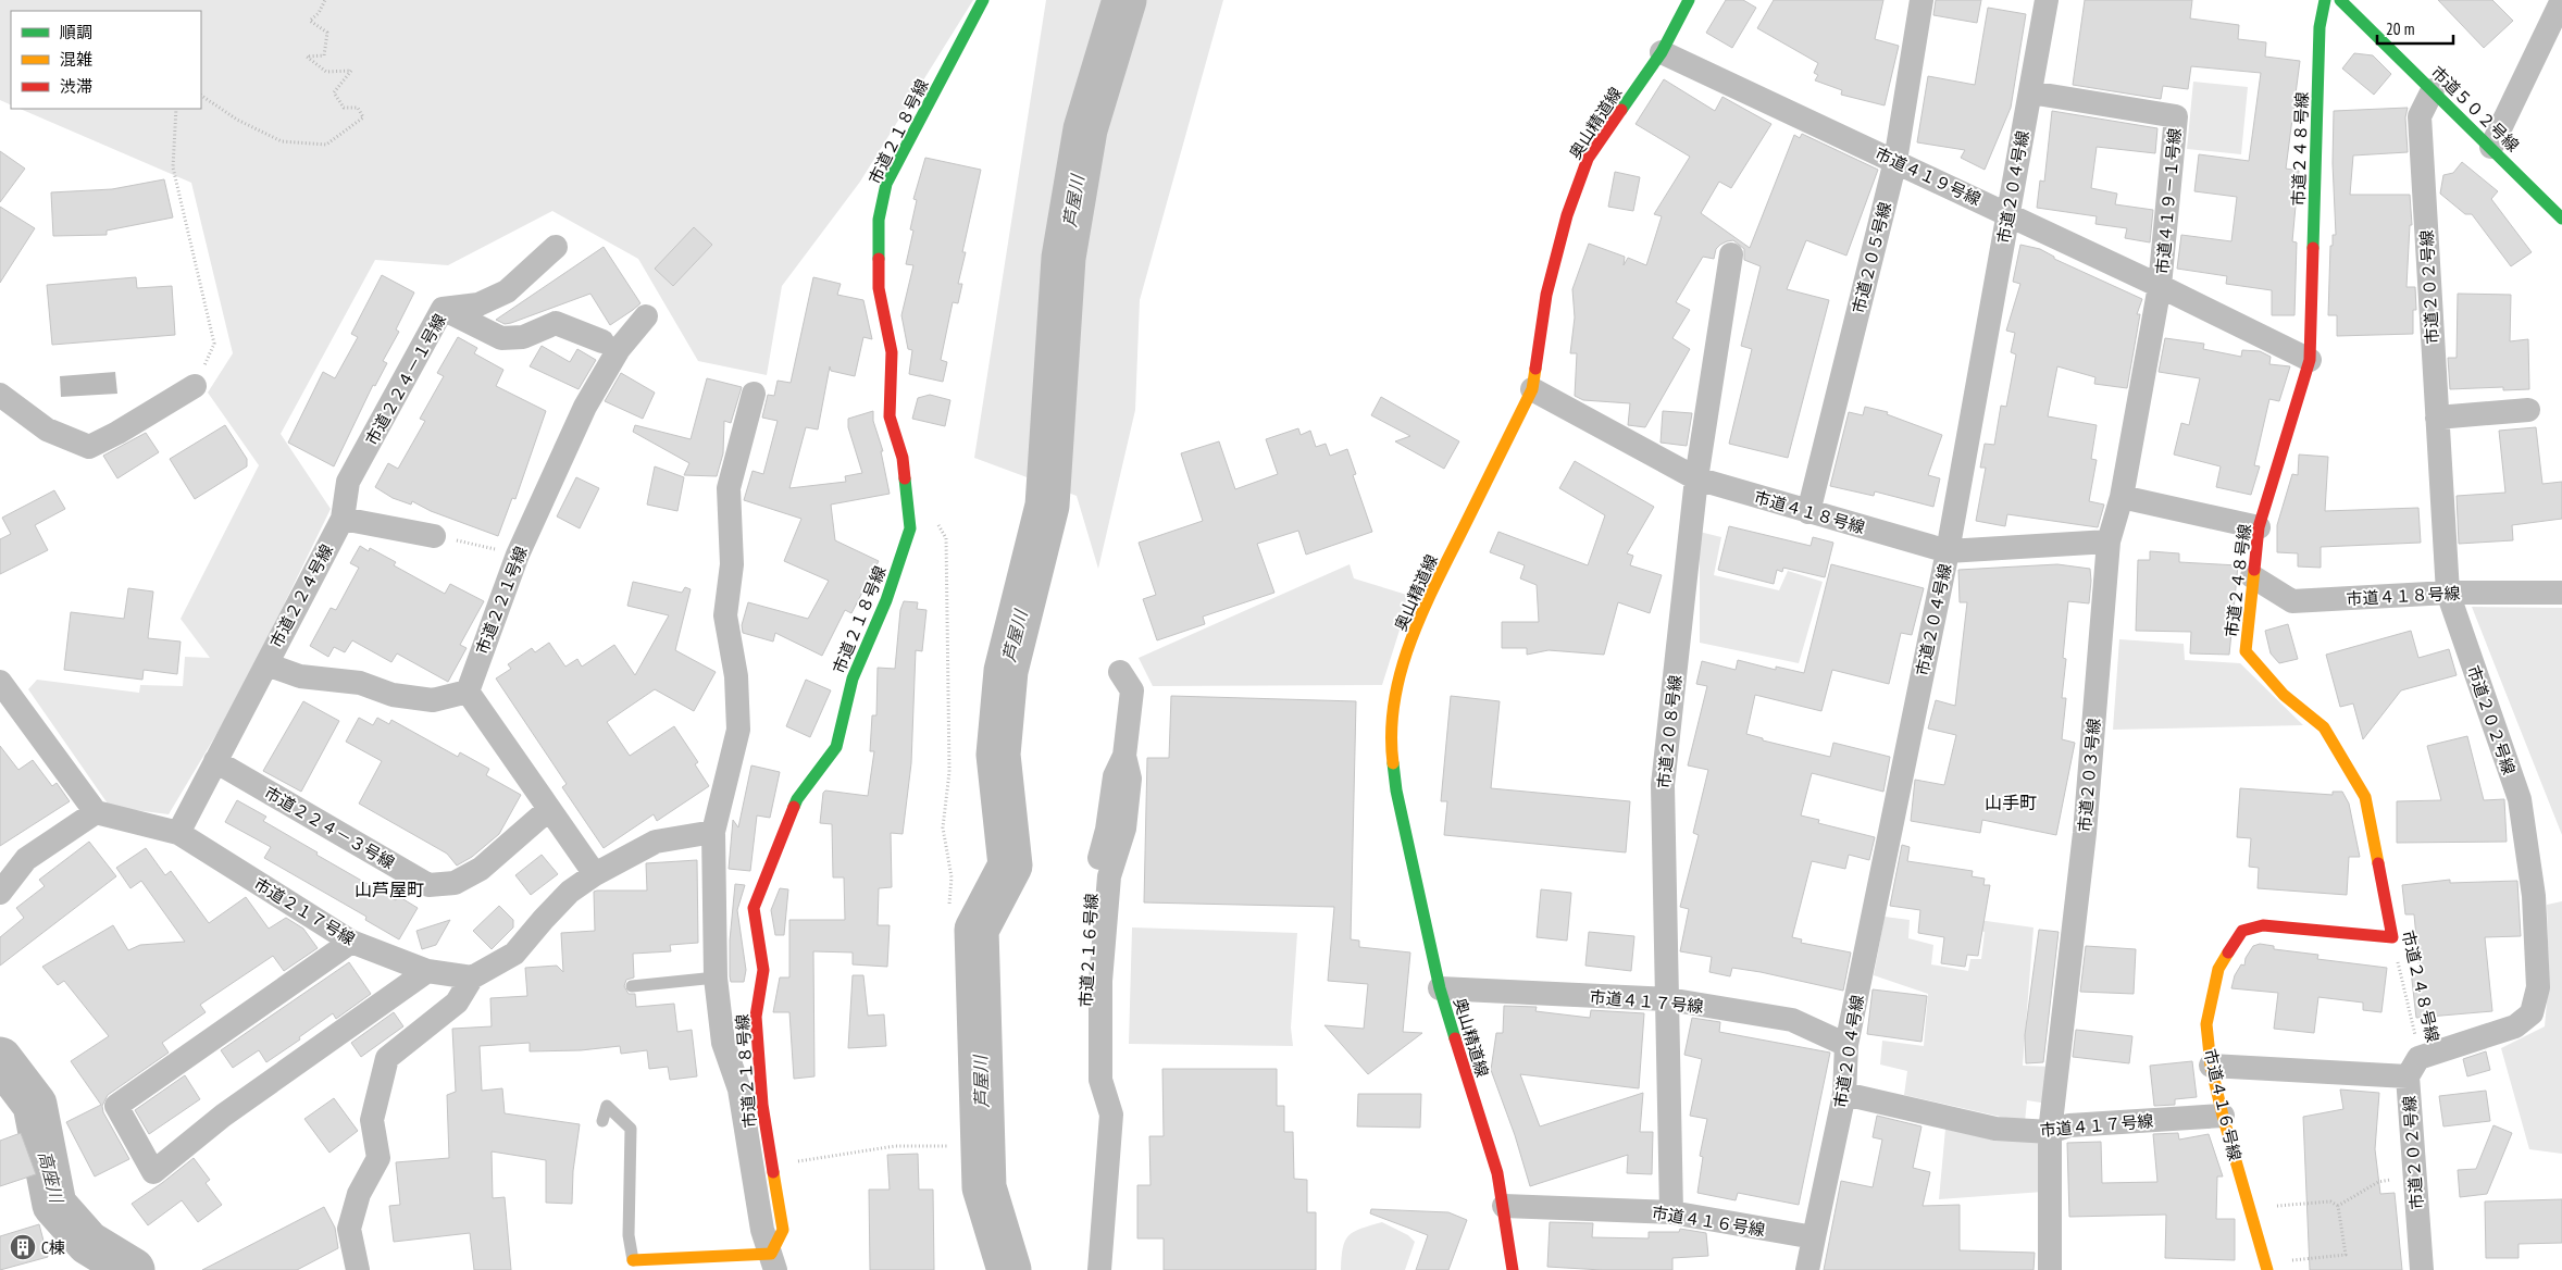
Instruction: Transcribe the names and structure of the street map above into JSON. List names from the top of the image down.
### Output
{
  "streets": {
    "street": [
      "市道５０２号線",
      "奥山精道線",
      "市道２１８号線",
      "市道２４８号線",
      "市道４１９号線",
      "市道２０４号線",
      "市道４１９－１号線",
      "市道２０５号線",
      "市道２０２号線",
      "市道２２４－１号線",
      "市道４１８号線",
      "市道２２４号線",
      "市道２２１号線",
      "市道２０８号線",
      "市道２０３号線",
      "市道２２４－３号線",
      "市道２１７号線",
      "市道２１６号線",
      "市道４１７号線",
      "市道４１６号線"
    ]
  },
  "crossings": [
    ["市道５０２号線", "市道２０２号線"],
    ["奥山精道線", "市道４１９号線"],
    ["奥山精道線", "市道４１８号線"],
    ["奥山精道線", "市道４１７号線"],
    ["奥山精道線", "市道４１６号線"],
    ["市道２４８号線", "市道４１９号線"],
    ["市道２４８号線", "市道２０２号線"],
    ["市道２４８号線", "市道４１８号線"],
    ["市道２４８号線", "市道４１６号線"],
    ["市道４１９号線", "市道２０４号線"],
    ["市道４１９号線", "市道４１９－１号線"],
    ["市道４１９号線", "市道２０５号線"],
    ["市道４１９号線", "市道２０３号線"],
    ["市道２０４号線", "市道４１９－１号線"],
    ["市道２０４号線", "市道４１８号線"],
    ["市道２０４号線", "市道４１７号線"],
    ["市道２０４号線", "市道４１６号線"],
    ["市道４１９－１号線", "市道２０３号線"],
    ["市道２０５号線", "市道４１８号線"],
    ["市道２０２号線", "市道４１８号線"],
    ["市道２２４－１号線", "市道２２４号線"],
    ["市道４１８号線", "市道２０８号線"],
    ["市道４１８号線", "市道２０３号線"],
    ["市道２２４号線", "市道２２４－３号線"],
    ["市道２２４号線", "市道２１７号線"],
    ["市道２０８号線", "市道４１７号線"],
    ["市道２０８号線", "市道４１６号線"],
    ["市道２０３号線", "市道４１７号線"],
    ["市道４１７号線", "市道４１６号線"]
  ],
  "districts": ["山手町", "山芦屋町"],
  "water": ["芦屋川", "高座川"],
  "places": {
    "building": ["C棟"]
  },
  "legend": ["順調", "混雑", "渋滞"],
  "scale_bar": "20 m"
}
